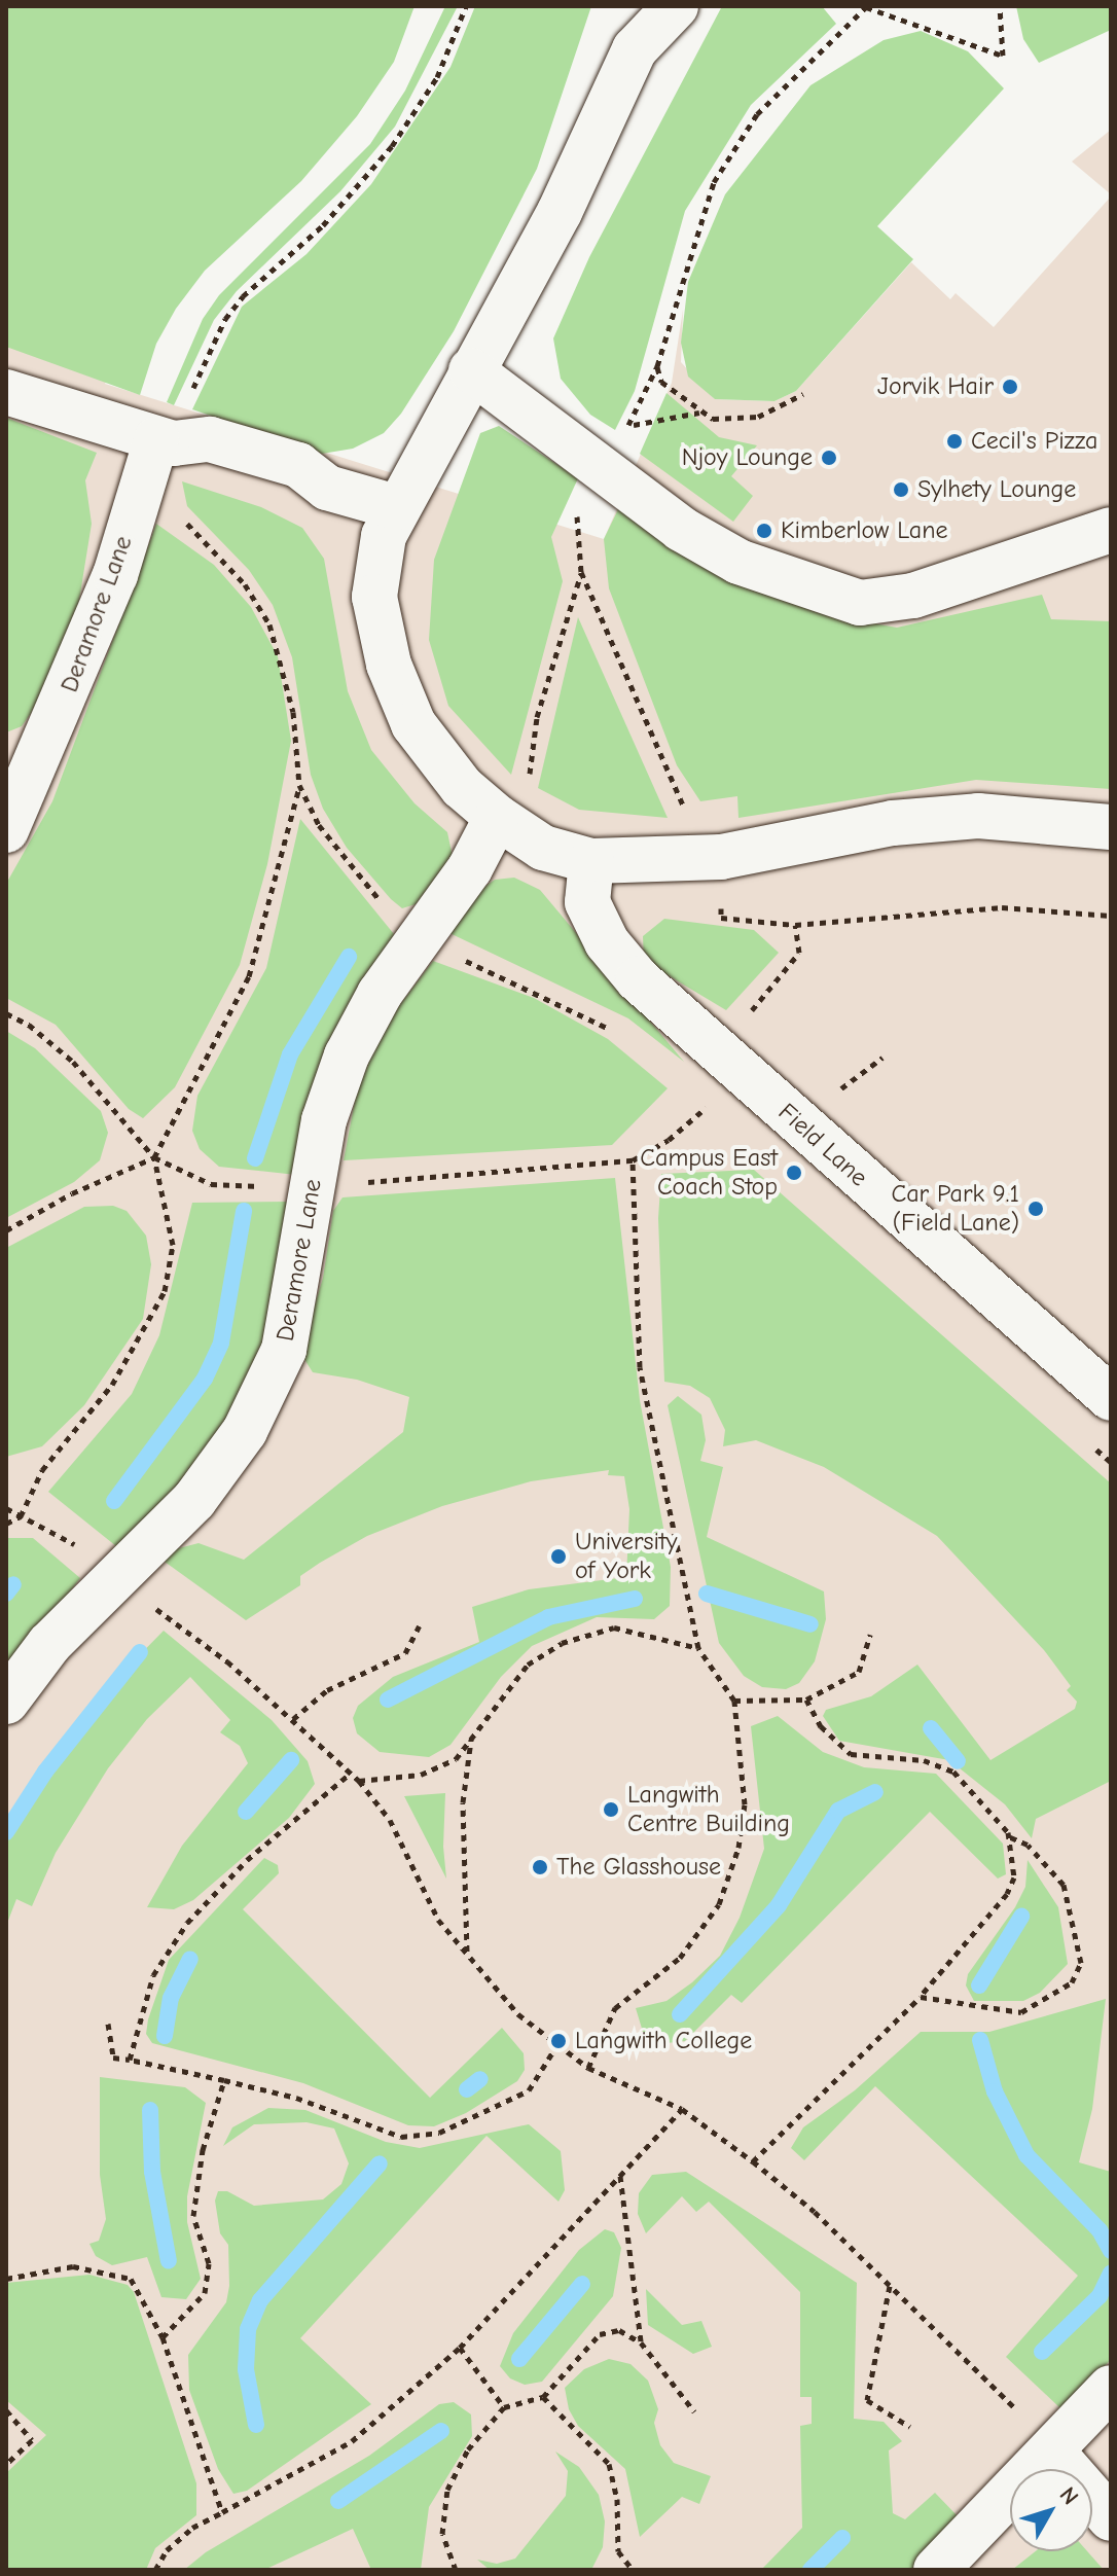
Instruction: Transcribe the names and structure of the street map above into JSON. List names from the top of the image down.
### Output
{
  "streets": {
    "street": ["Deramore Lane", "Field Lane"]
  },
  "places": [
    "Jorvik Hair",
    "Cecil's Pizza",
    "Njoy Lounge",
    "Sylhety Lounge",
    "Kimberlow Lane",
    "Campus East Coach Stop",
    "Car Park 9.1 (Field Lane)",
    "University of York",
    "Langwith Centre Building",
    "The Glasshouse",
    "Langwith College"
  ],
  "north": "top right"
}
